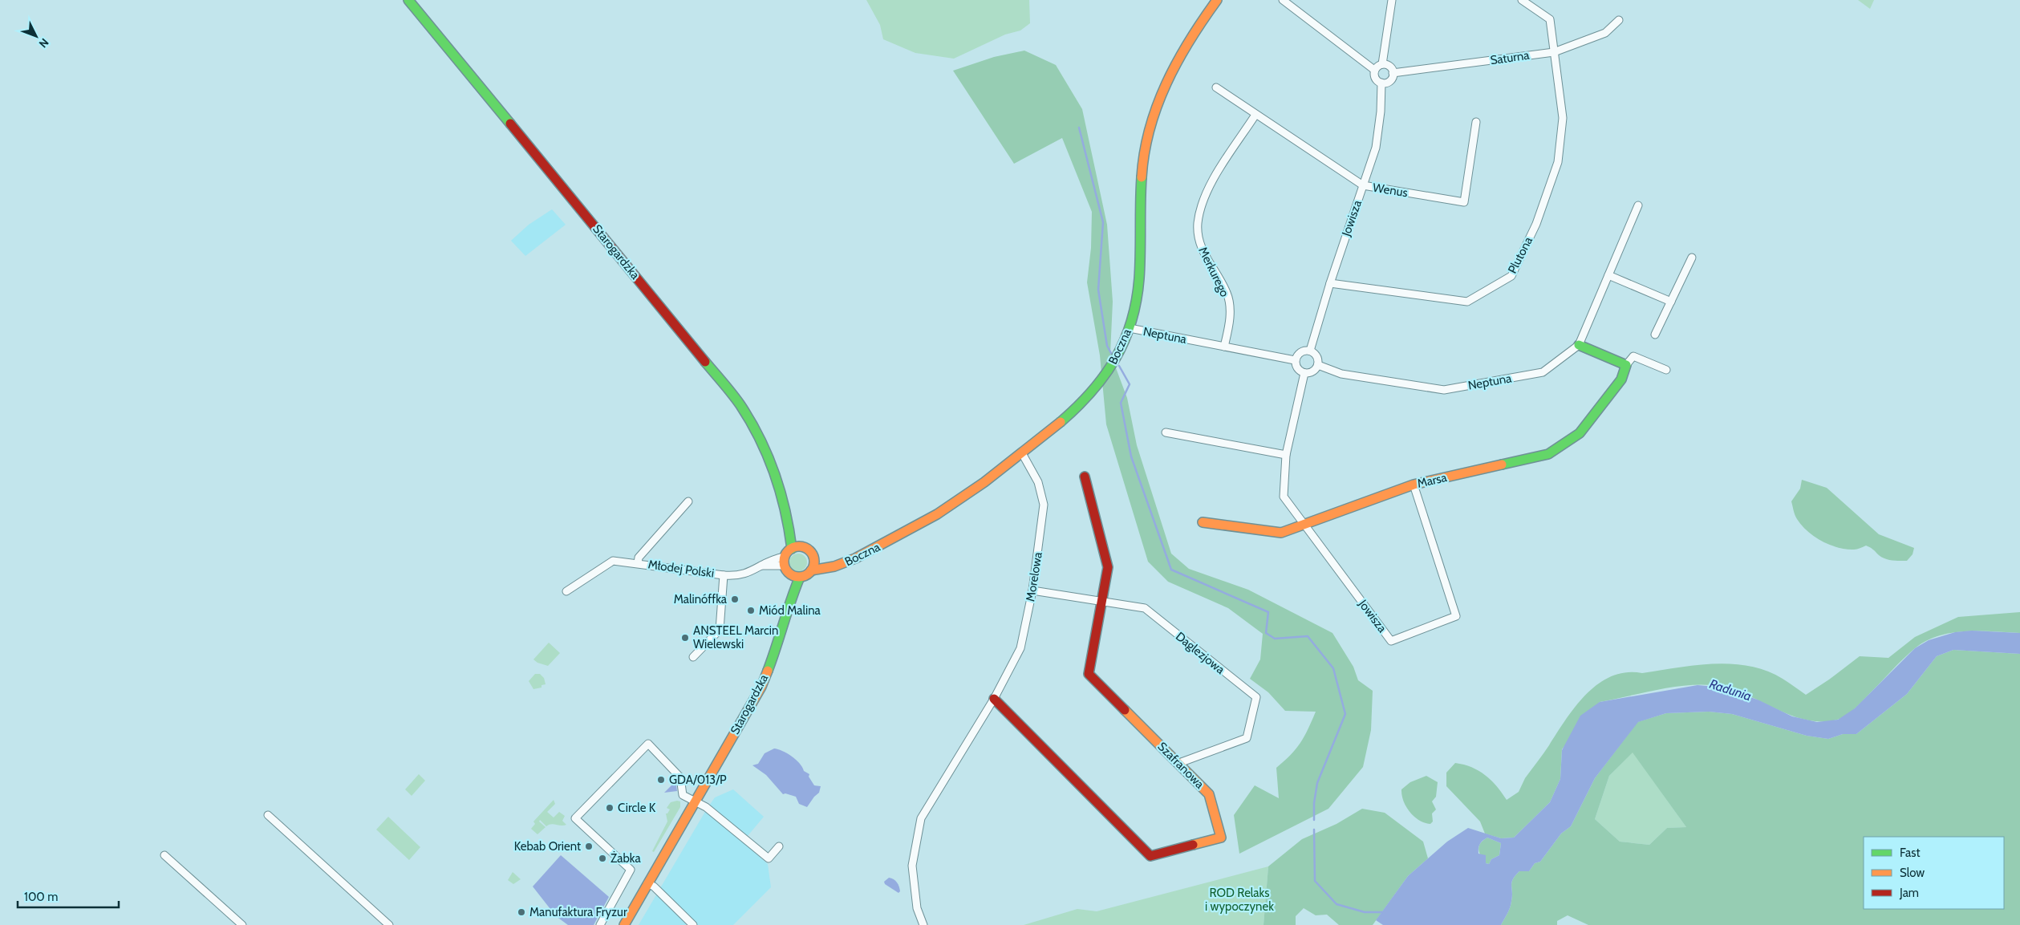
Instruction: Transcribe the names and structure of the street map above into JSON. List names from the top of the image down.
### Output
{
  "streets": {
    "street": [
      "Saturna",
      "Wenus",
      "Jowisza",
      "Starogardzka",
      "Plutona",
      "Merkurego",
      "Neptuna",
      "Boczna",
      "Marsa",
      "Młodej Polski",
      "Morelowa",
      "Daglezjowa",
      "Szafranowa"
    ]
  },
  "crossings": [
    ["Saturna", "Jowisza"],
    ["Saturna", "Plutona"],
    ["Wenus", "Jowisza"],
    ["Wenus", "Merkurego"],
    ["Jowisza", "Plutona"],
    ["Jowisza", "Neptuna"],
    ["Jowisza", "Marsa"],
    ["Starogardzka", "Boczna"],
    ["Starogardzka", "Młodej Polski"],
    ["Merkurego", "Neptuna"],
    ["Neptuna", "Boczna"],
    ["Boczna", "Młodej Polski"],
    ["Boczna", "Morelowa"],
    ["Morelowa", "Daglezjowa"],
    ["Morelowa", "Szafranowa"],
    ["Daglezjowa", "Szafranowa"]
  ],
  "water": ["Radunia"],
  "parks": ["ROD Relaks i wypoczynek"],
  "places": [
    "Malinóffka",
    "Miód Malina",
    "ANSTEEL Marcin Wielewski",
    "GDA/013/P",
    "Circle K",
    "Kebab Orient",
    "Żabka",
    "Manufaktura Fryzur"
  ],
  "legend": ["Fast", "Slow", "Jam"],
  "scale_bar": "100 m",
  "north": "bottom right"
}
